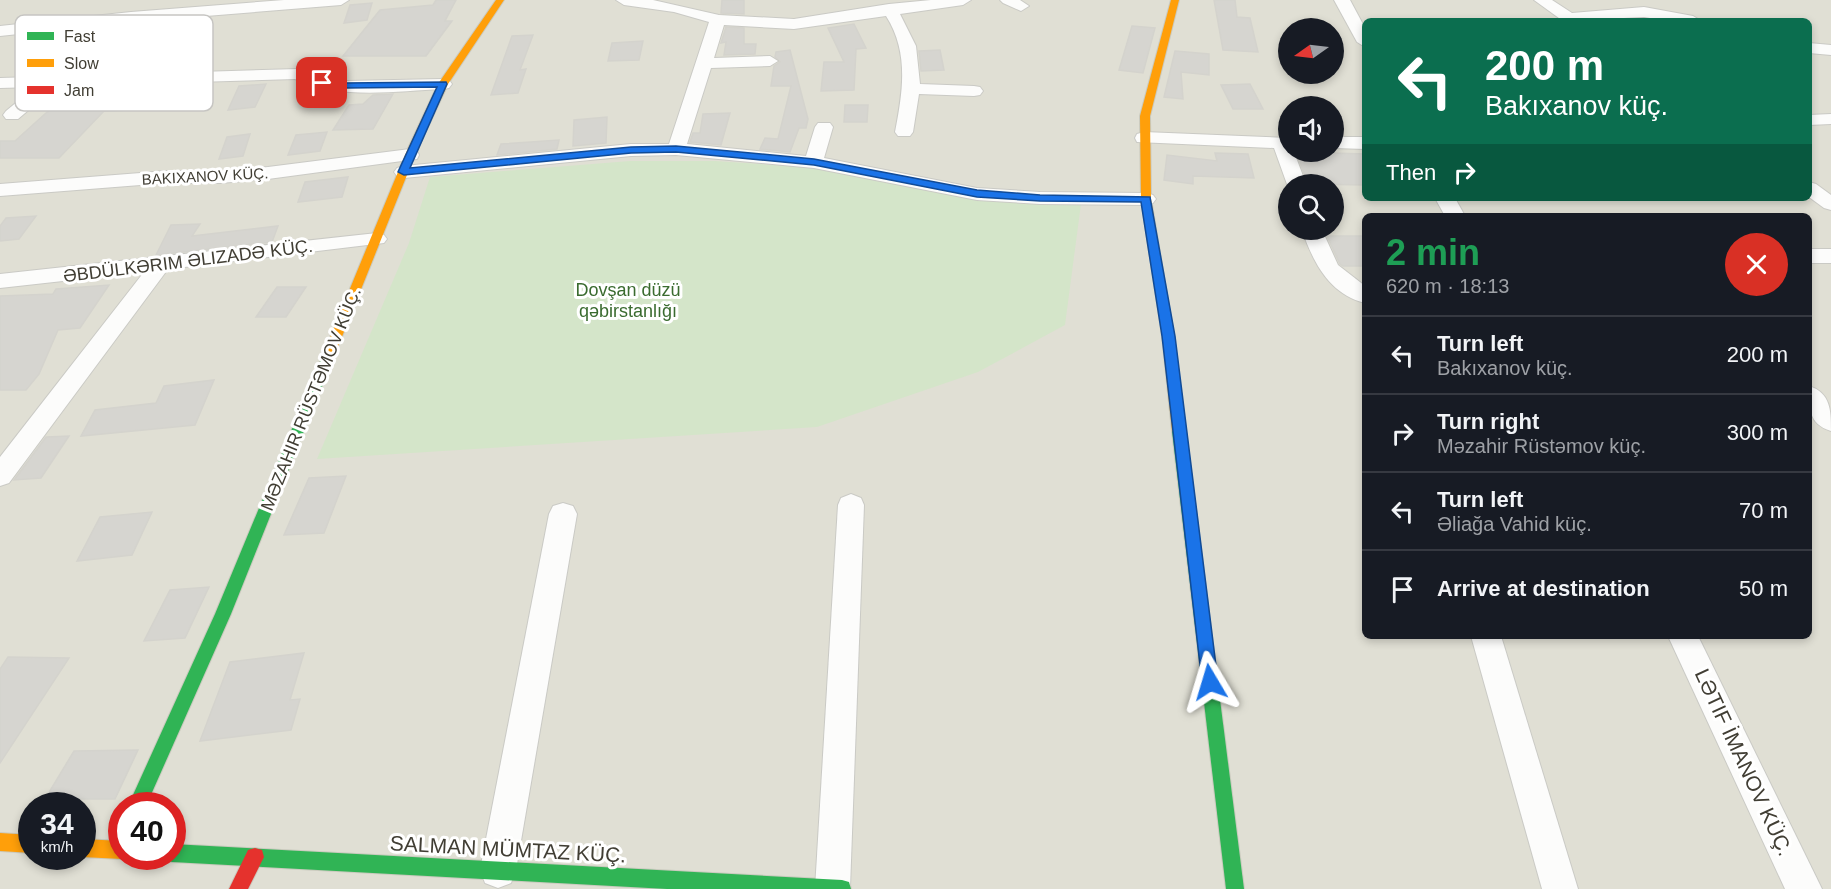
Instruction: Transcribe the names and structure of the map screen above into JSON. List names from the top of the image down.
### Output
{
  "streets": {
    "main road": ["MƏZAHIR RÜSTƏMOV KÜÇ.", "SALMAN MÜMTAZ KÜÇ."],
    "street": ["ƏBDÜLKƏRIM ƏLIZADƏ KÜÇ.", "LƏTIF İMANOV KÜÇ."]
  },
  "crossings": [
    ["ƏBDÜLKƏRIM ƏLIZADƏ KÜÇ.", "MƏZAHIR RÜSTƏMOV KÜÇ."]
  ],
  "parks": ["Dovşan düzü qəbirstanlığı"],
  "legend": ["Fast", "Slow", "Jam"],
  "north": "left",
  "page": {
    "turn": ["200 m", "Bakıxanov küç."],
    "then": "Then",
    "heading": ["2 min", "620 m · 18:13"],
    "list": [
      {
        "name": "Turn left",
        "note": "Bakıxanov küç.",
        "value": "200 m"
      },
      {
        "name": "Turn right",
        "note": "Məzahir Rüstəmov küç.",
        "value": "300 m"
      },
      {
        "name": "Turn left",
        "note": "Əliağa Vahid küç.",
        "value": "70 m"
      },
      {
        "name": "Arrive at destination",
        "value": "50 m"
      }
    ],
    "speed": "34 km/h",
    "limit": "40"
  }
}
